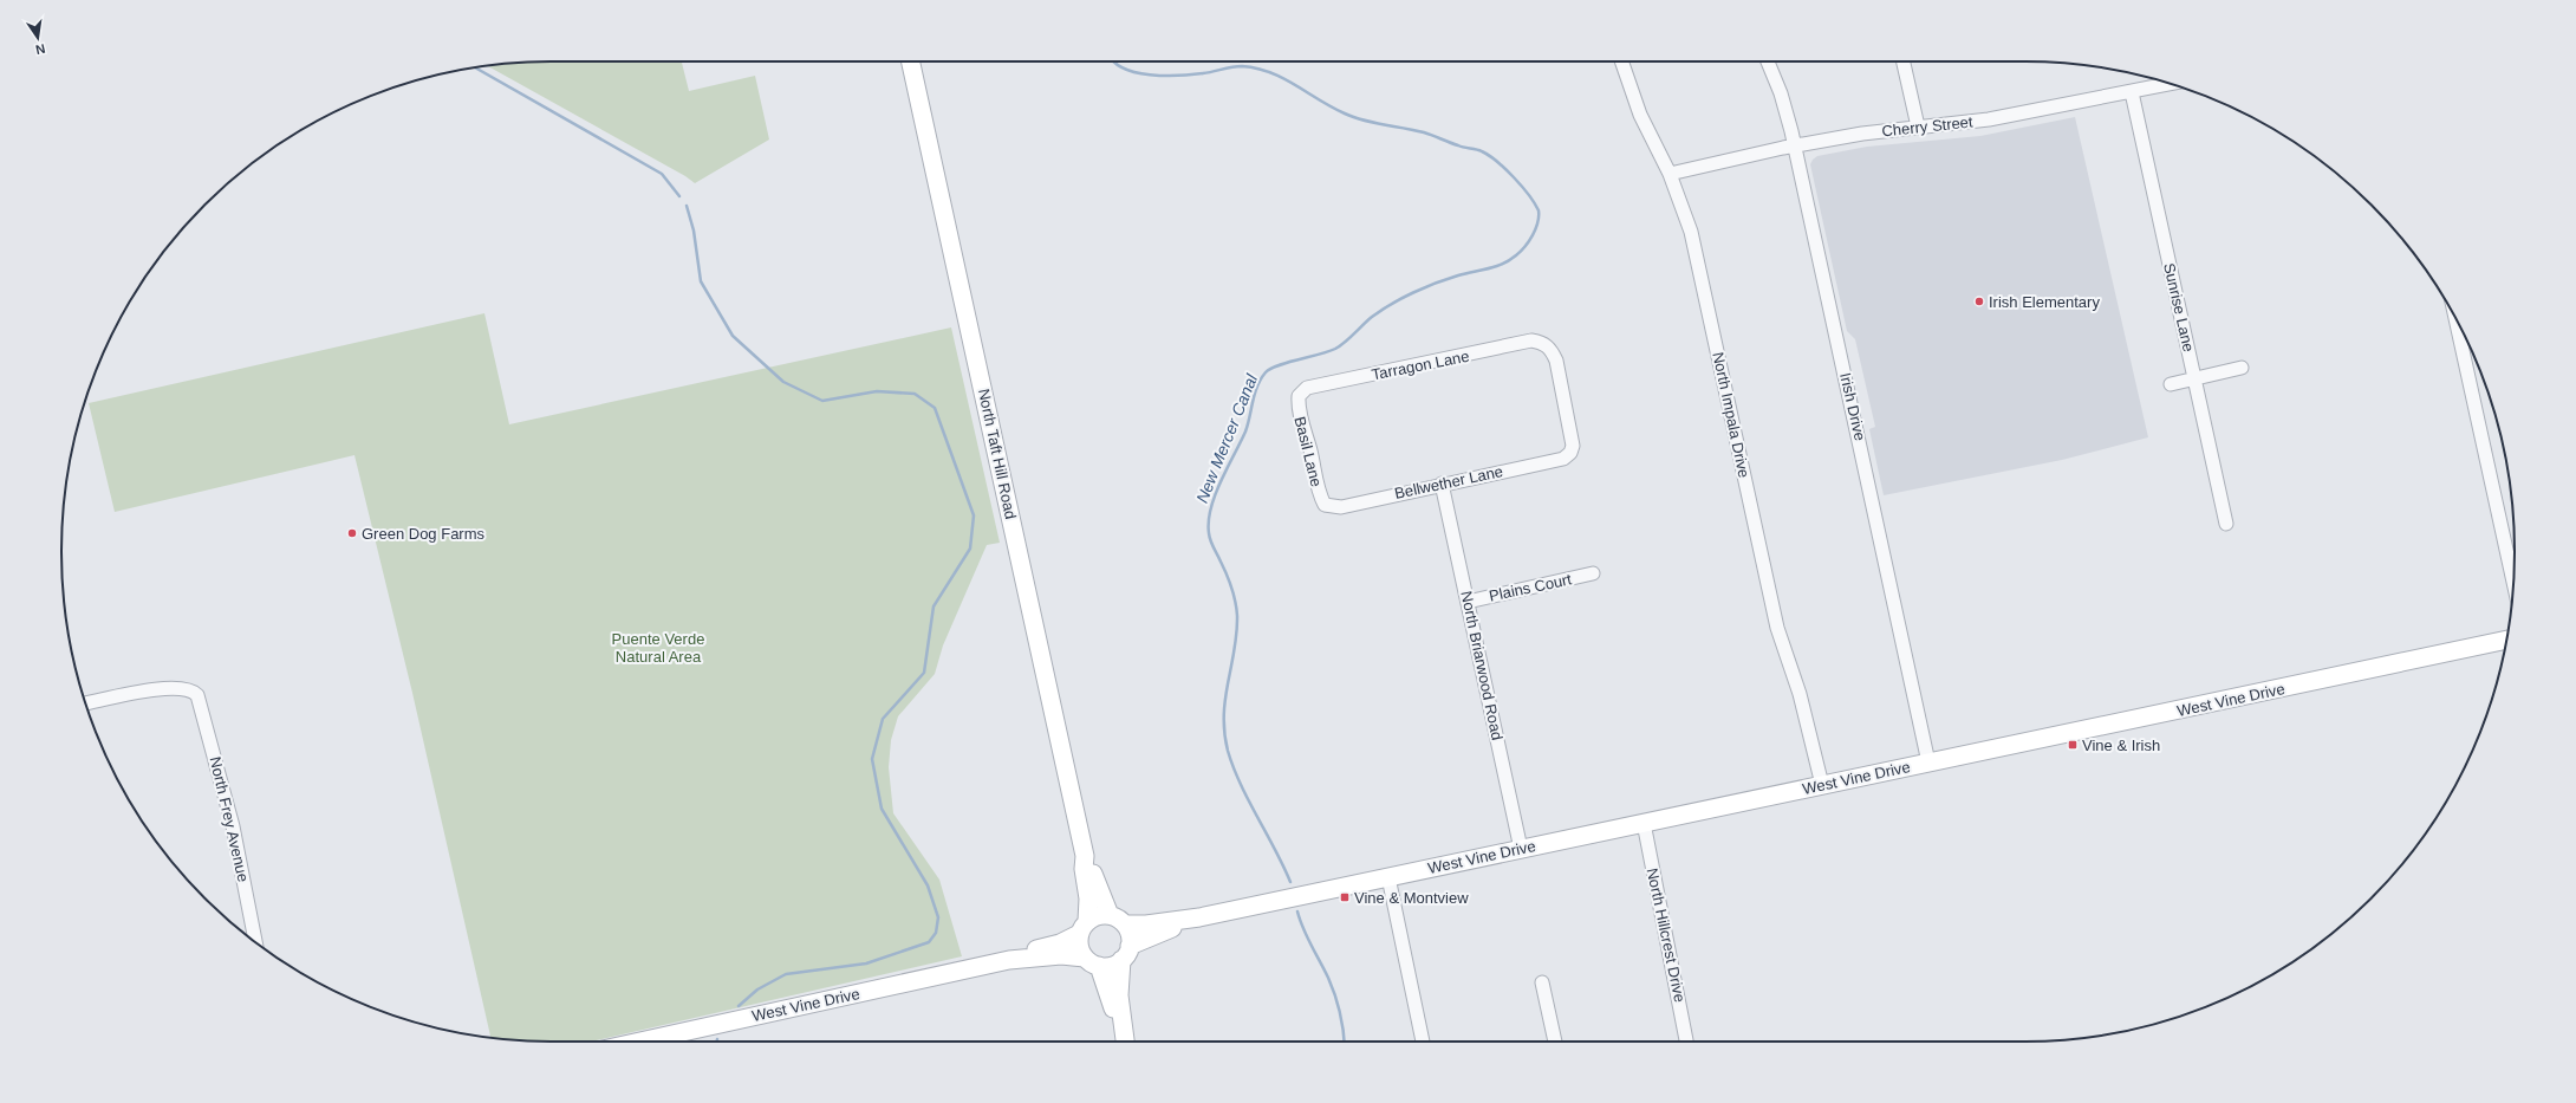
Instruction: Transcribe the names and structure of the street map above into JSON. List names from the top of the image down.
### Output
{
  "streets": {
    "street": [
      "Cherry Street",
      "Sunrise Lane",
      "Tarragon Lane",
      "Irish Drive",
      "North Impala Drive",
      "Basil Lane",
      "North Taft Hill Road",
      "Bellwether Lane",
      "Plains Court",
      "North Briarwood Road",
      "West Vine Drive",
      "North Frey Avenue",
      "North Hillcrest Drive"
    ]
  },
  "crossings": [
    ["Cherry Street", "Sunrise Lane"],
    ["Cherry Street", "Irish Drive"],
    ["Cherry Street", "North Impala Drive"],
    ["Tarragon Lane", "Basil Lane"],
    ["Tarragon Lane", "Bellwether Lane"],
    ["Irish Drive", "West Vine Drive"],
    ["North Impala Drive", "West Vine Drive"],
    ["Basil Lane", "Bellwether Lane"],
    ["North Taft Hill Road", "West Vine Drive"],
    ["Bellwether Lane", "North Briarwood Road"],
    ["Plains Court", "North Briarwood Road"],
    ["North Briarwood Road", "West Vine Drive"],
    ["West Vine Drive", "North Hillcrest Drive"]
  ],
  "water": ["New Mercer Canal"],
  "parks": ["Puente Verde Natural Area"],
  "places": {
    "other": ["Irish Elementary", "Green Dog Farms"],
    "transit": ["Vine & Irish", "Vine & Montview"]
  },
  "north": "bottom"
}
